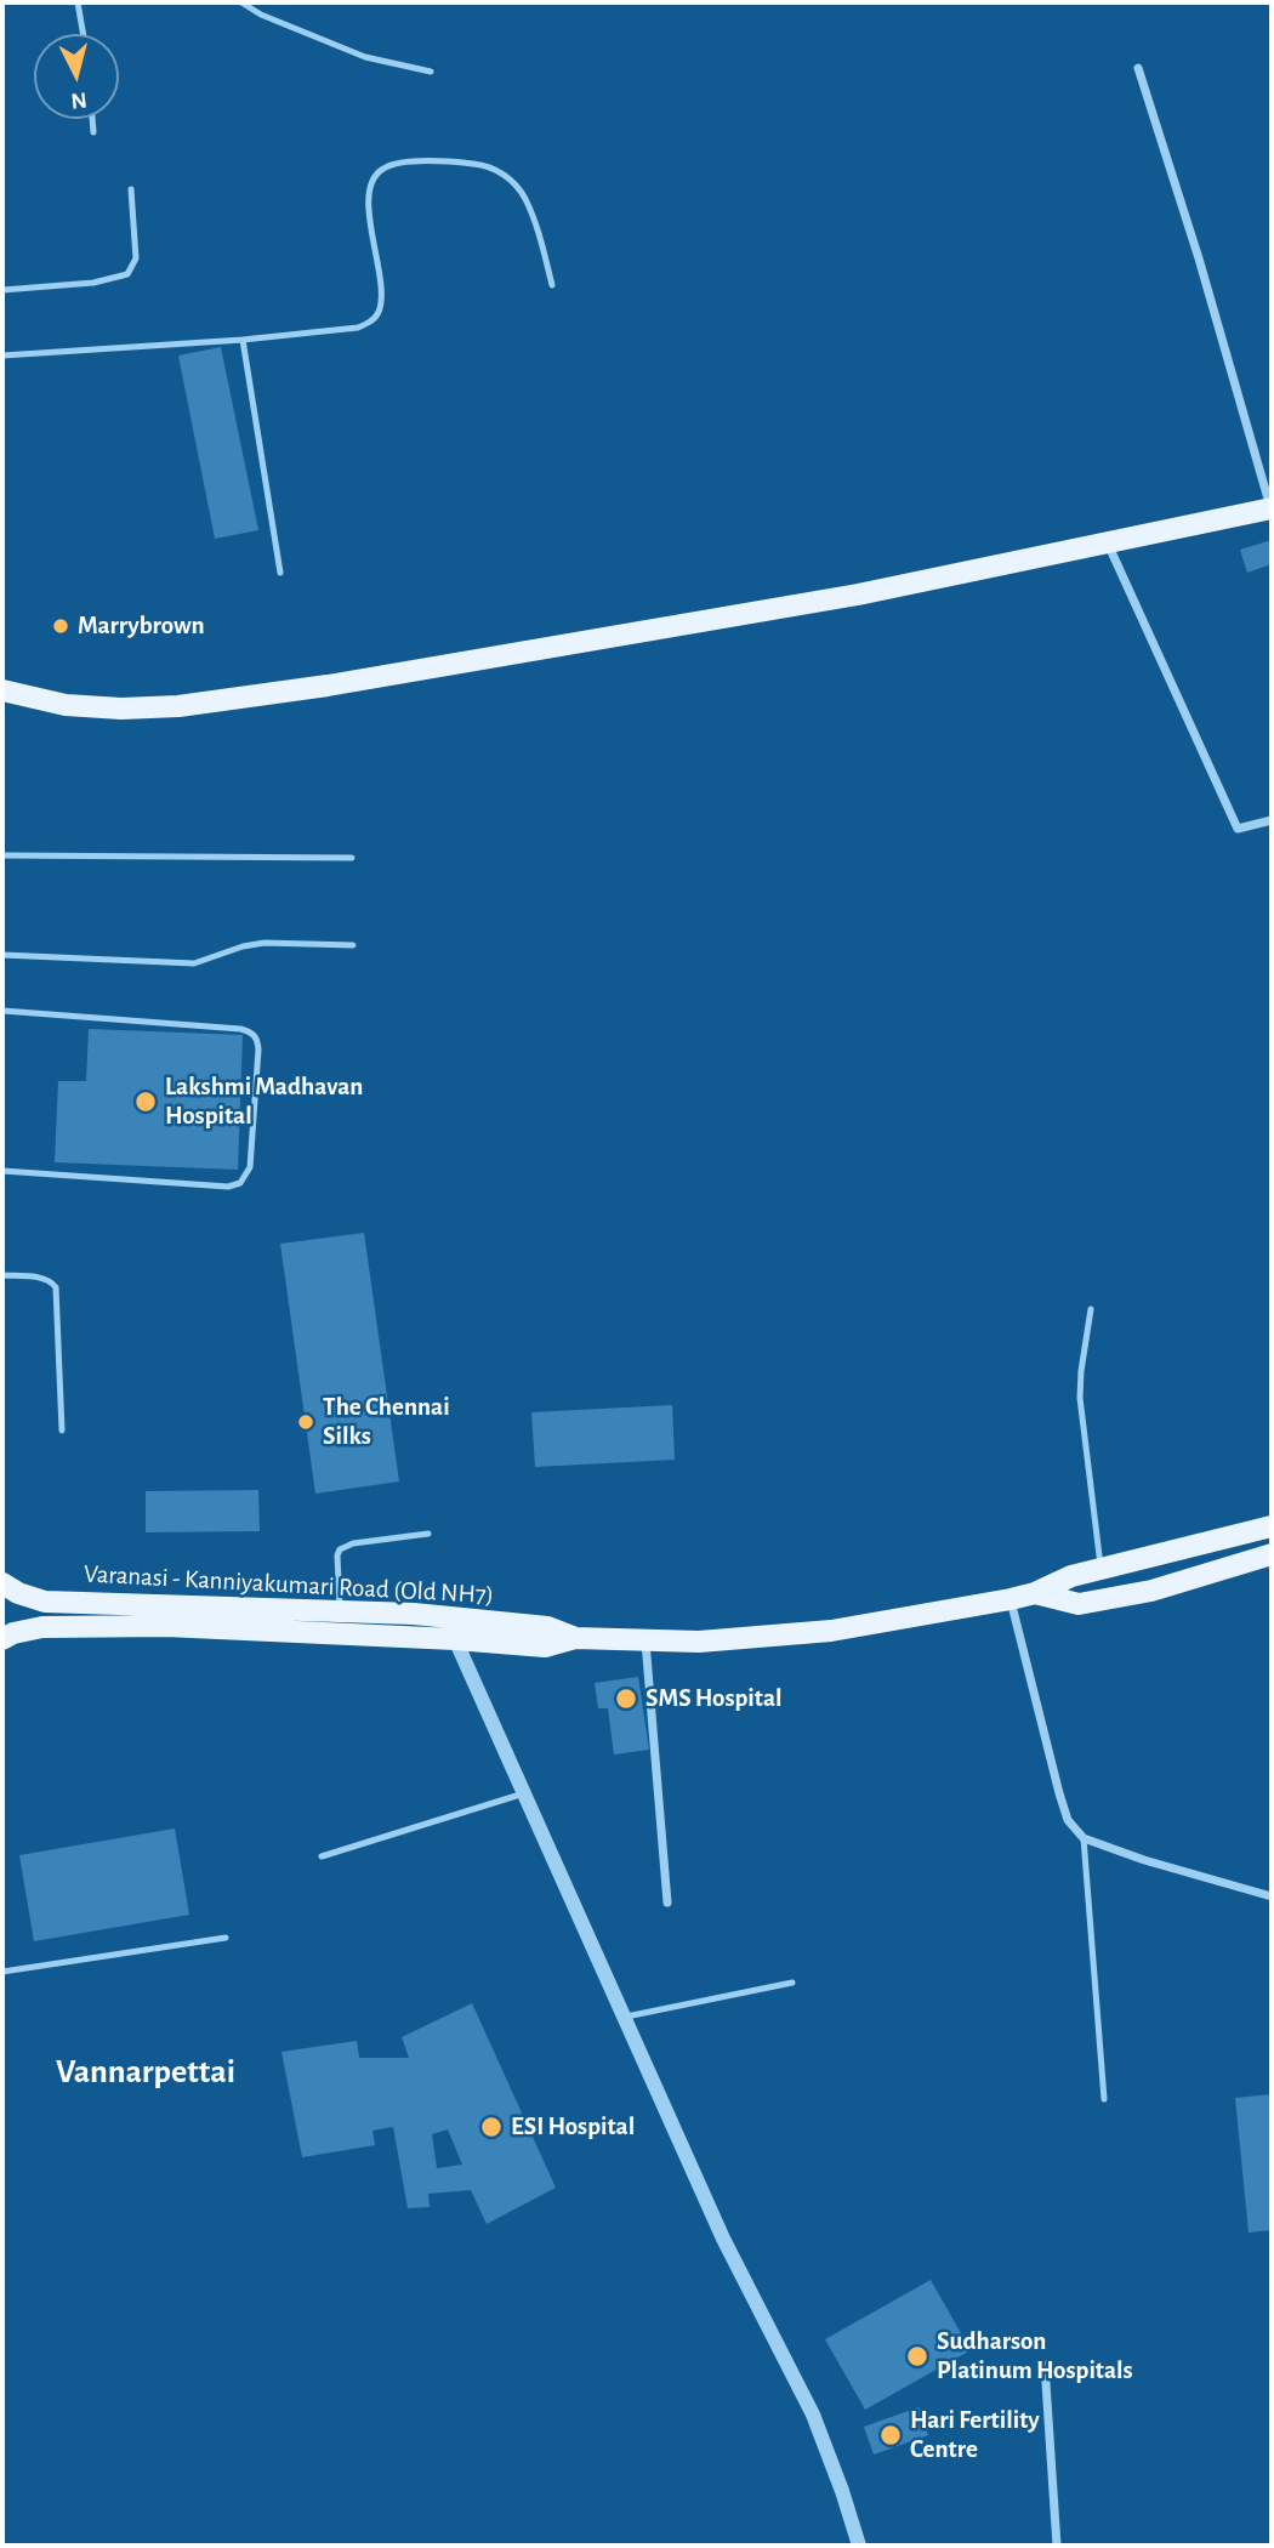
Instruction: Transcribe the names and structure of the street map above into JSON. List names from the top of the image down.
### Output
{
  "streets": {
    "main road": ["Varanasi - Kanniyakumari Road (Old NH7)"]
  },
  "districts": ["Vannarpettai"],
  "places": [
    "Marrybrown",
    "Lakshmi Madhavan Hospital",
    "The Chennai Silks",
    "SMS Hospital",
    "ESI Hospital",
    "Sudharson Platinum Hospitals",
    "Hari Fertility Centre"
  ],
  "north": "bottom"
}
